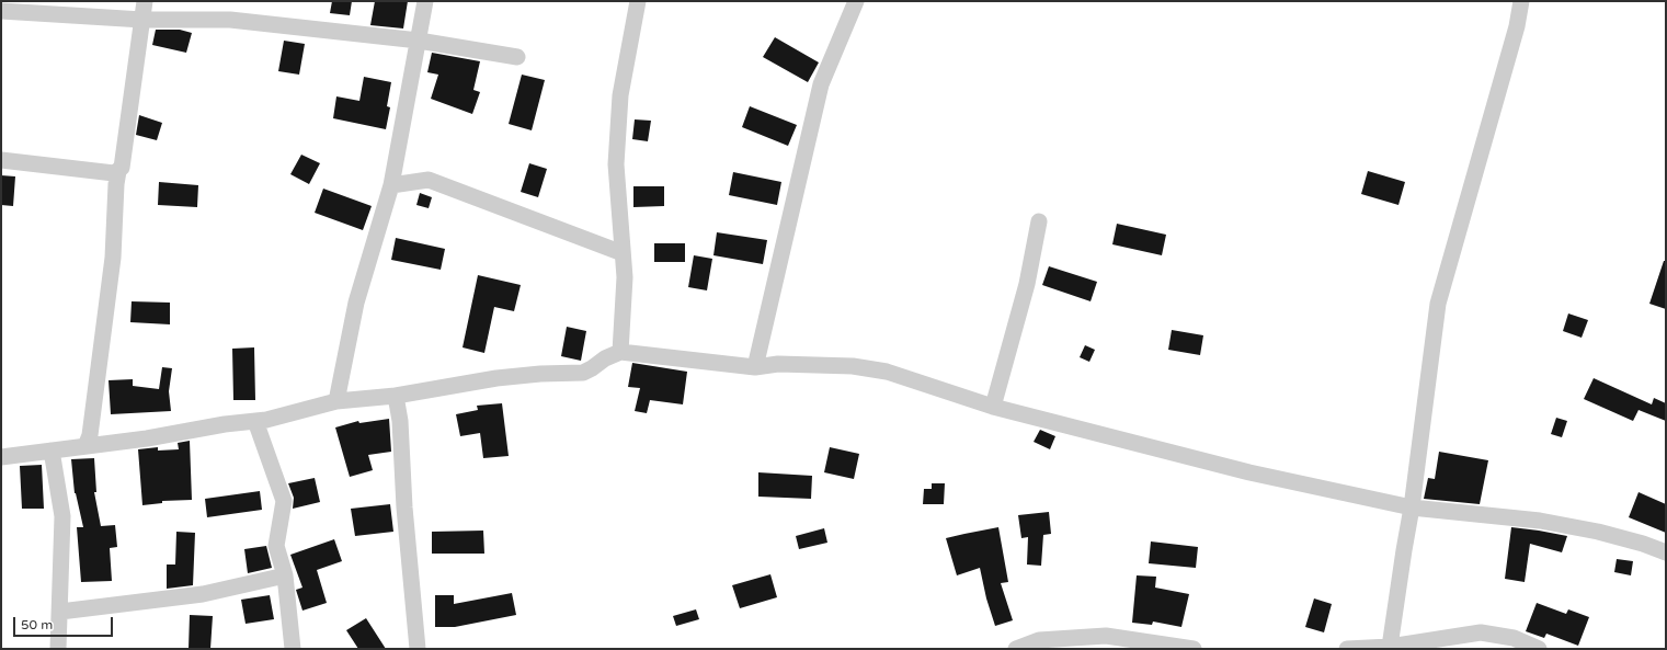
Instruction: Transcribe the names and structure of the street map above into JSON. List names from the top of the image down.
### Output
{
  "scale_bar": "50 m"
}
